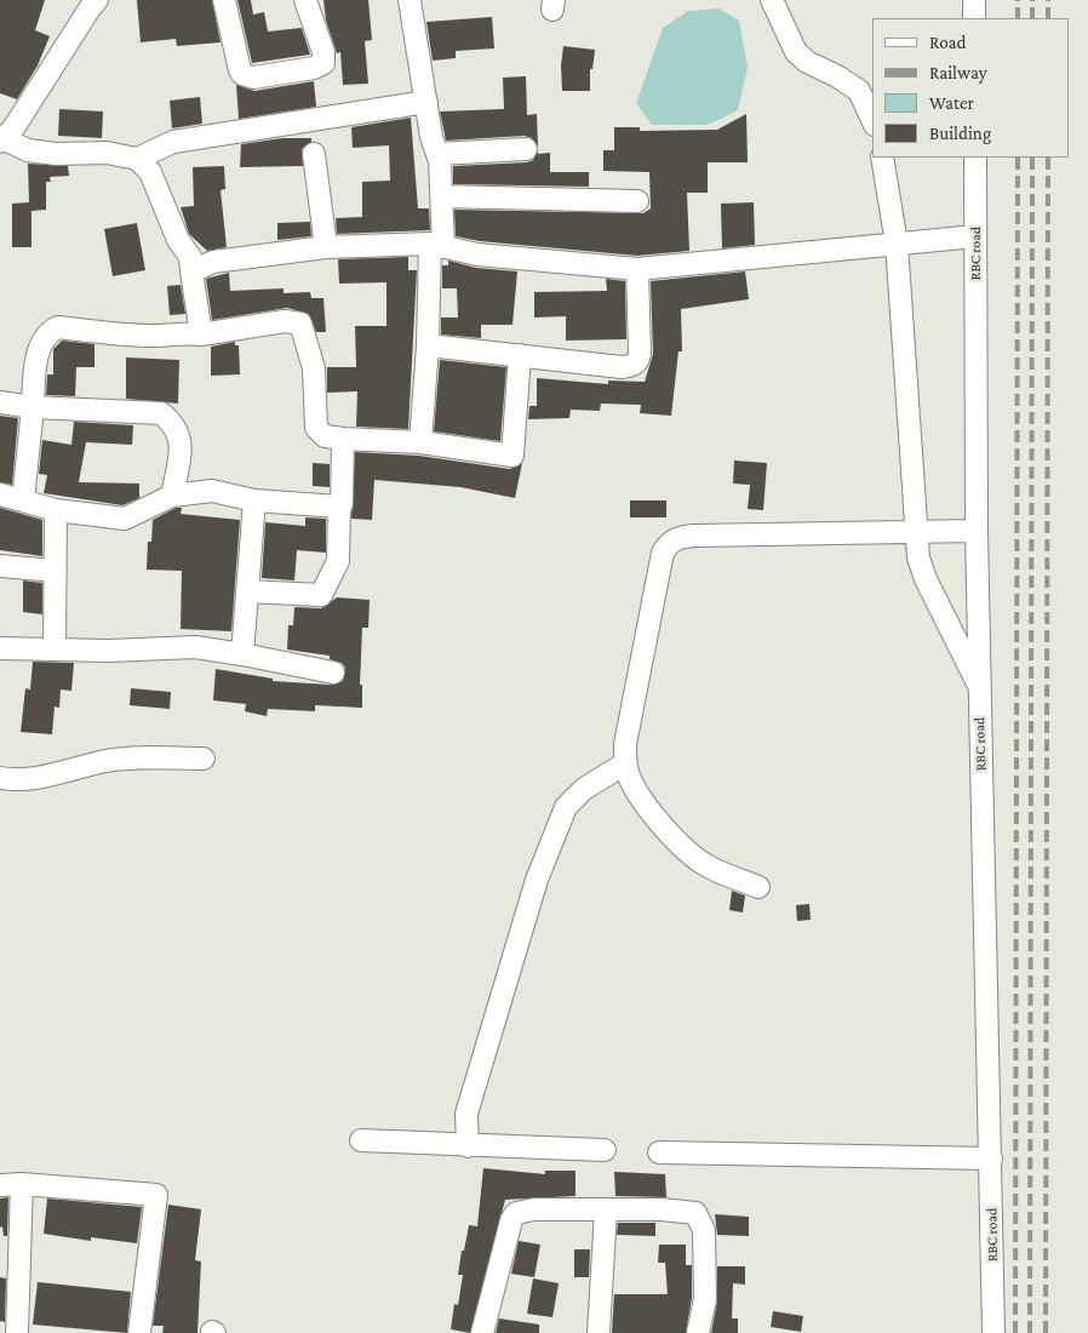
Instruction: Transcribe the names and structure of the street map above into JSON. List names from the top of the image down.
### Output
{
  "streets": {
    "street": ["RBC road"]
  },
  "legend": [
    "Road",
    "Railway",
    "Water",
    "Building"
  ]
}
